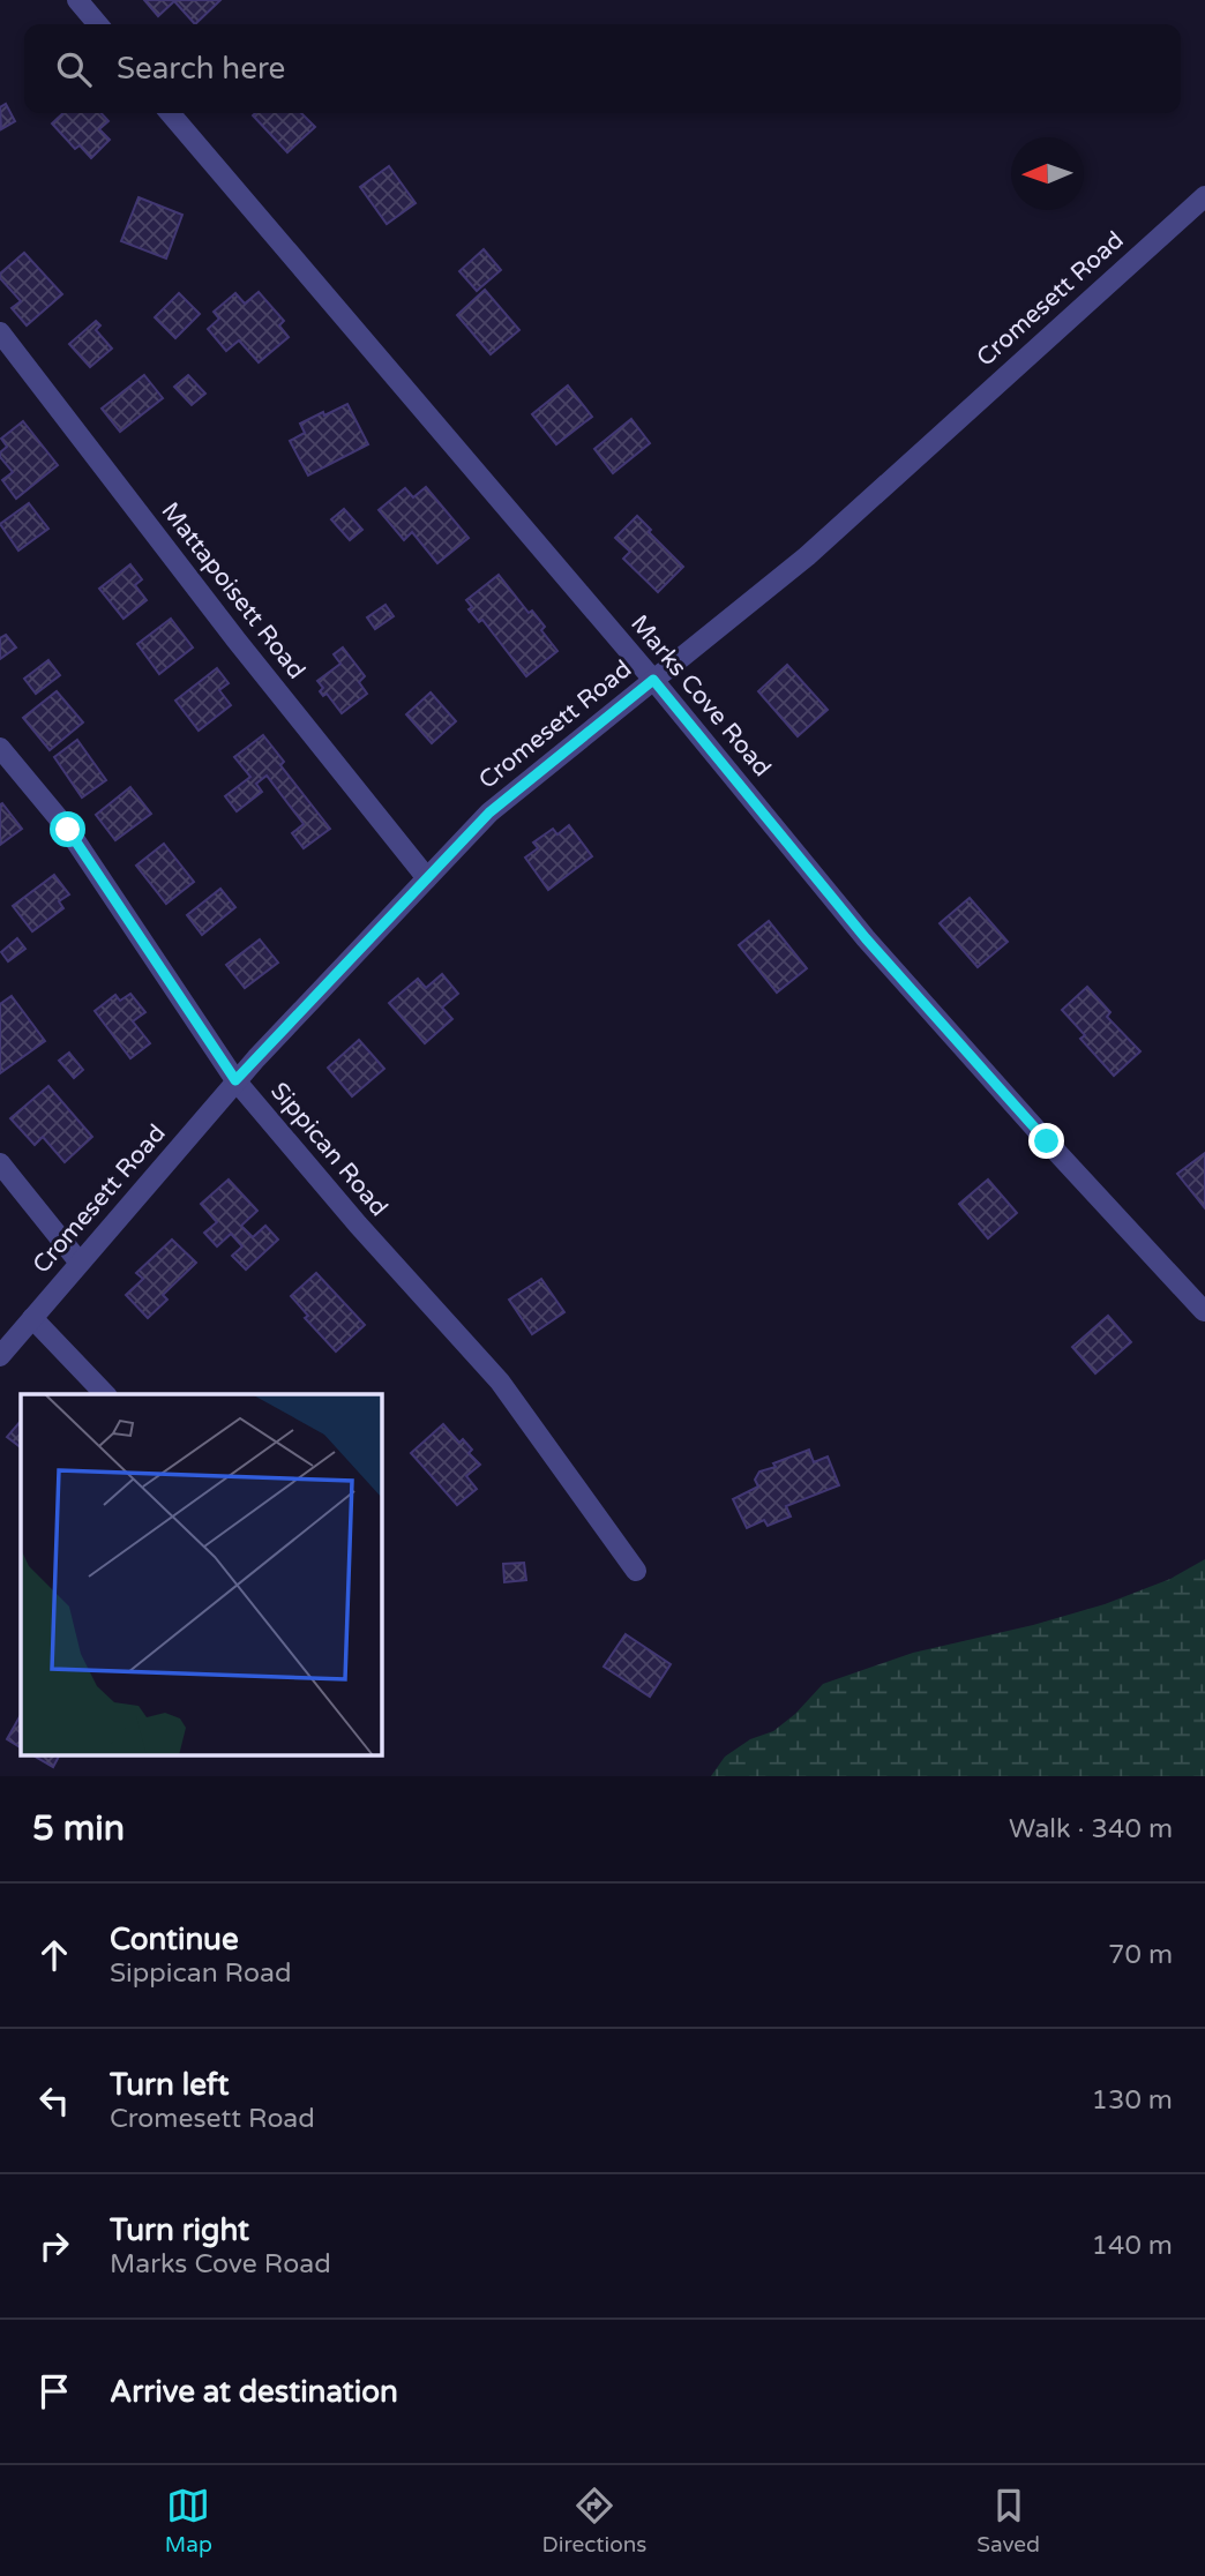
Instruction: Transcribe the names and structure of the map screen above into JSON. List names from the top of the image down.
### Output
{
  "streets": {
    "street": [
      "Cromesett Road",
      "Mattapoisett Road",
      "Marks Cove Road",
      "Sippican Road"
    ]
  },
  "crossings": [
    ["Cromesett Road", "Mattapoisett Road"],
    ["Cromesett Road", "Marks Cove Road"],
    ["Cromesett Road", "Sippican Road"]
  ],
  "north": "left",
  "page": {
    "search": "Search here",
    "heading": ["5 min", "Walk · 340 m"],
    "list": [
      ["Continue", "Sippican Road", "70 m"],
      ["Turn left", "Cromesett Road", "130 m"],
      ["Turn right", "Marks Cove Road", "140 m"],
      "Arrive at destination"
    ],
    "nav": ["Map", "Directions", "Saved"]
  }
}
